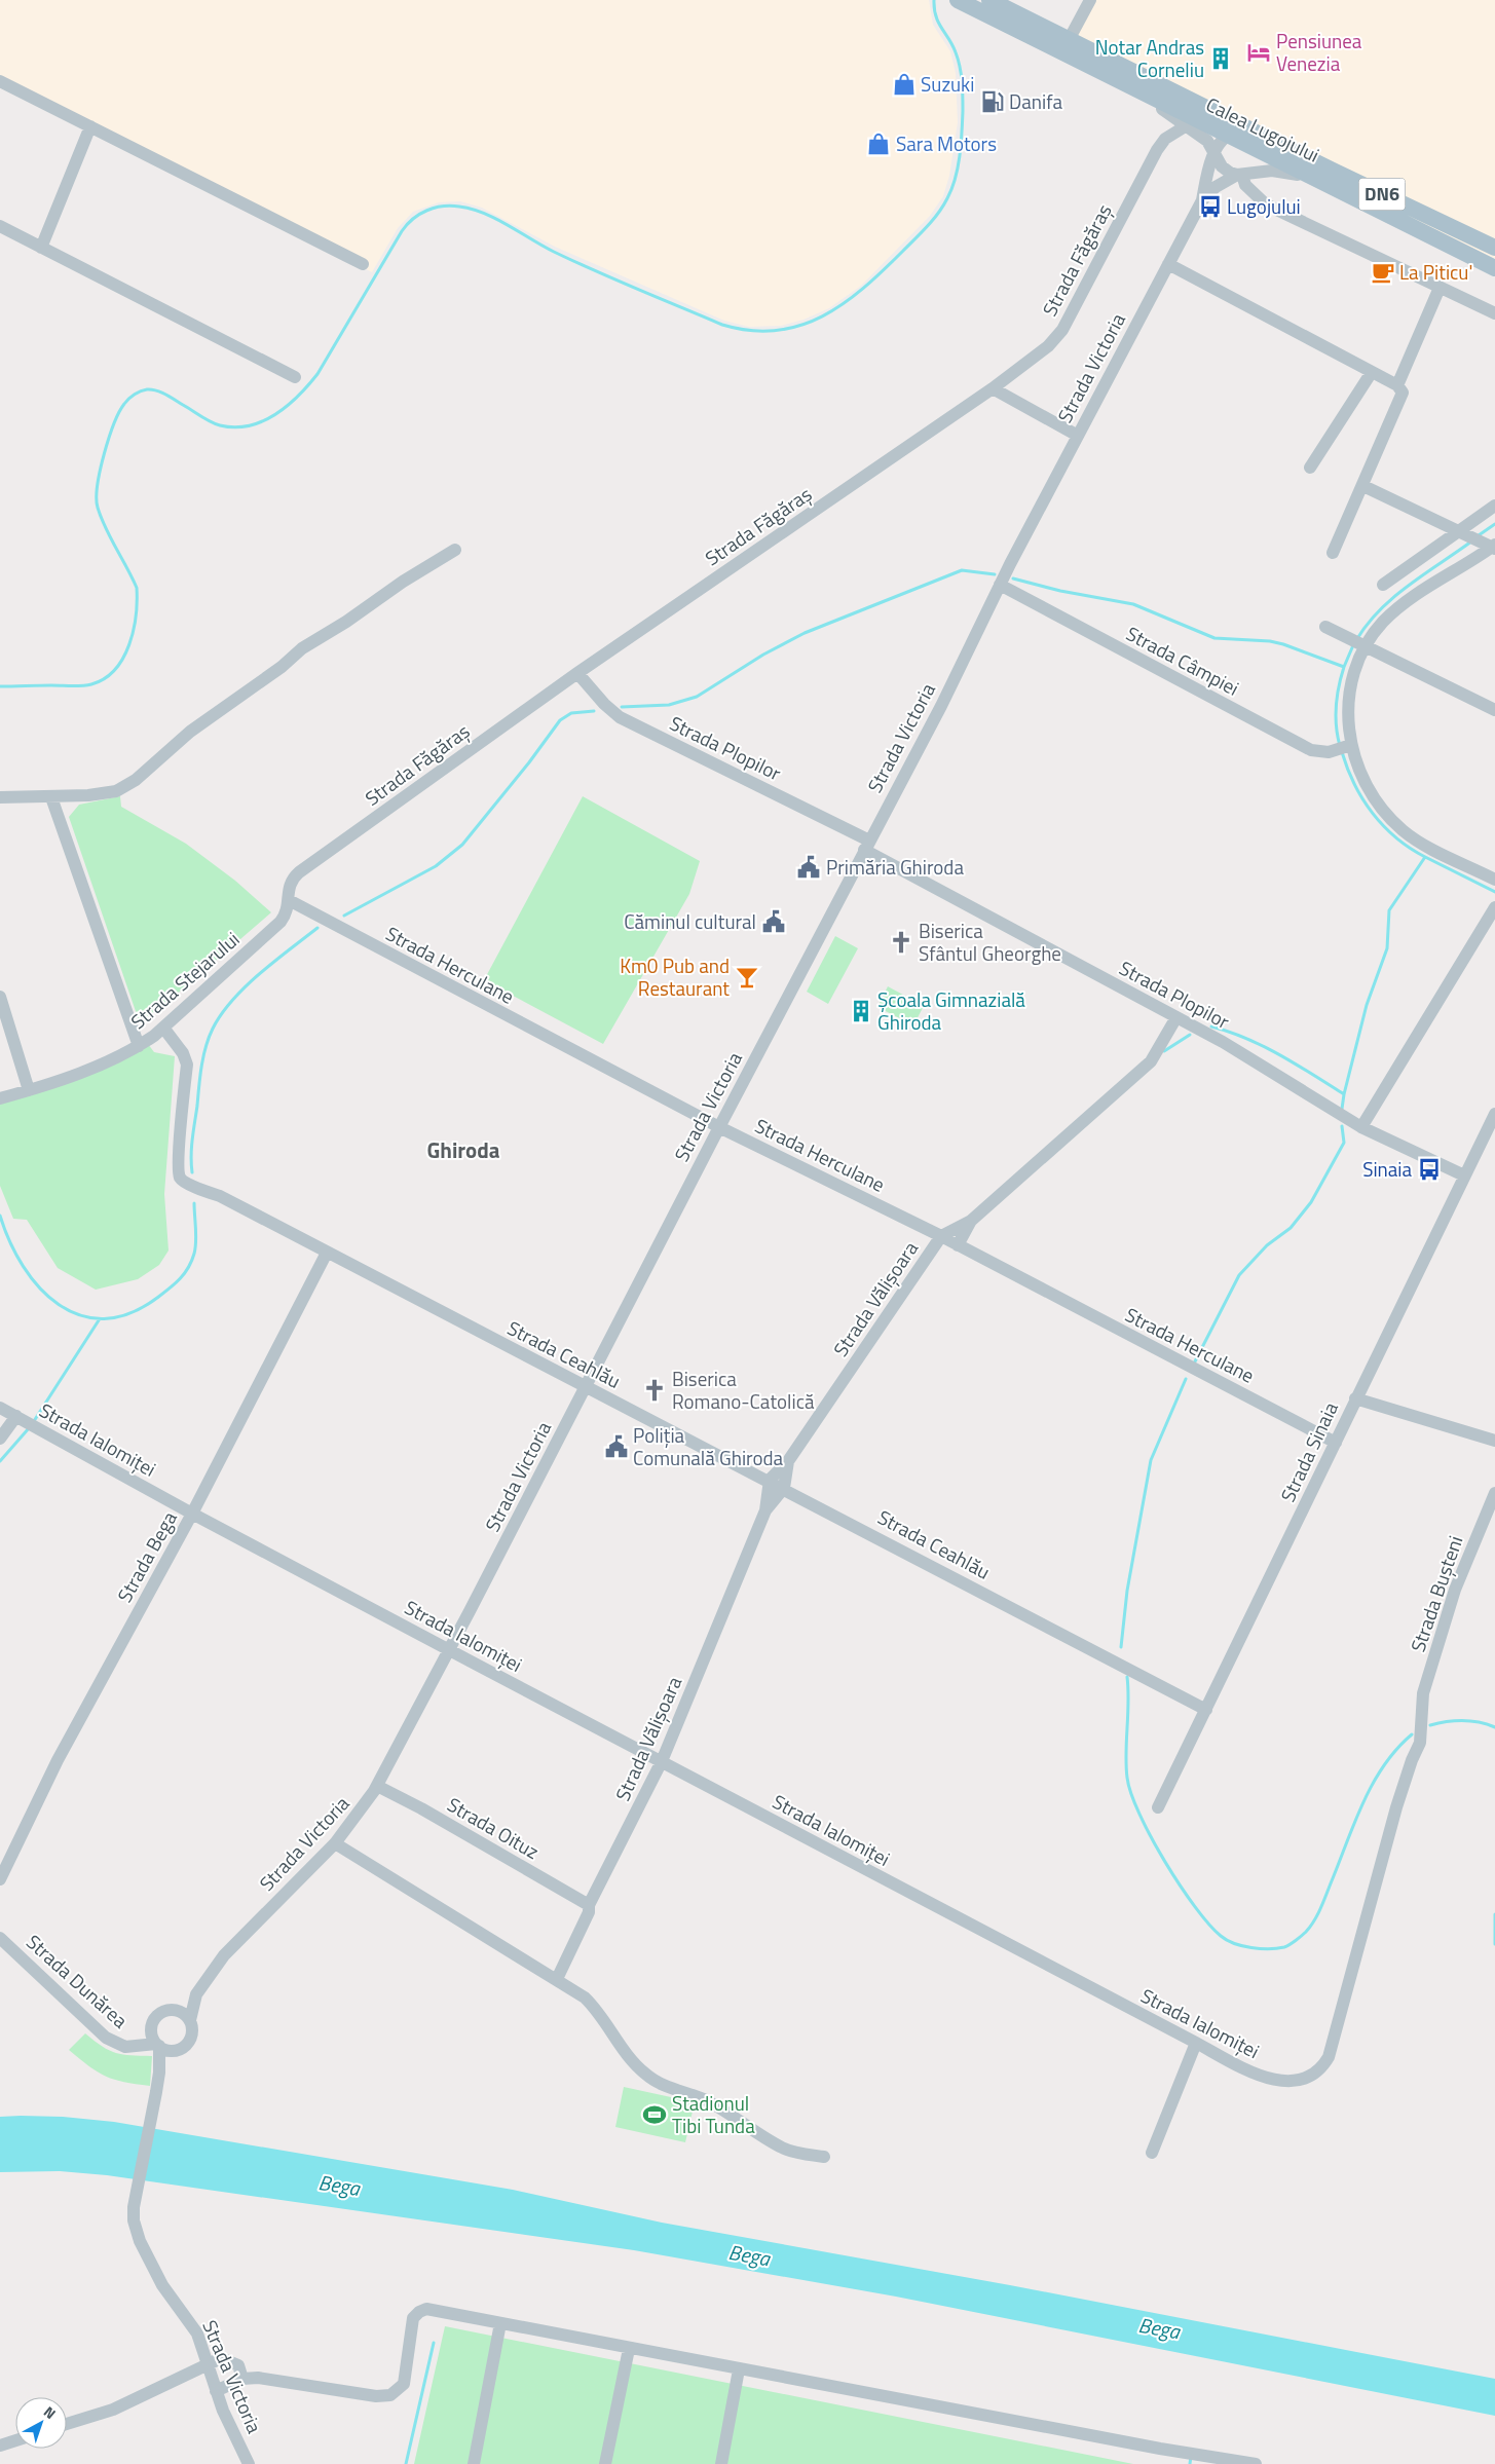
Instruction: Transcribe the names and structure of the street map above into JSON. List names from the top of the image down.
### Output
{
  "streets": {
    "main road": ["Calea Lugojului", "DN6"],
    "street": [
      "Strada Făgăraș",
      "Strada Victoria",
      "Strada Câmpiei",
      "Strada Plopilor",
      "Strada Herculane",
      "Strada Stejarului",
      "Strada Vălișoara",
      "Strada Ceahlău",
      "Strada Ialomiței",
      "Strada Sinaia",
      "Strada Bega",
      "Strada Bușteni",
      "Strada Oituz",
      "Strada Dunărea"
    ]
  },
  "crossings": [
    ["Calea Lugojului", "Strada Victoria"],
    ["Strada Făgăraș", "Strada Plopilor"],
    ["Strada Făgăraș", "Strada Herculane"],
    ["Strada Făgăraș", "Strada Stejarului"],
    ["Strada Victoria", "Strada Câmpiei"],
    ["Strada Victoria", "Strada Plopilor"],
    ["Strada Victoria", "Strada Herculane"],
    ["Strada Victoria", "Strada Ceahlău"],
    ["Strada Victoria", "Strada Ialomiței"],
    ["Strada Victoria", "Strada Oituz"],
    ["Strada Victoria", "Strada Dunărea"],
    ["Strada Plopilor", "Strada Vălișoara"],
    ["Strada Plopilor", "Strada Sinaia"],
    ["Strada Herculane", "Strada Stejarului"],
    ["Strada Herculane", "Strada Vălișoara"],
    ["Strada Herculane", "Strada Sinaia"],
    ["Strada Stejarului", "Strada Ceahlău"],
    ["Strada Vălișoara", "Strada Ceahlău"],
    ["Strada Vălișoara", "Strada Ialomiței"],
    ["Strada Vălișoara", "Strada Oituz"],
    ["Strada Ceahlău", "Strada Sinaia"],
    ["Strada Ceahlău", "Strada Bega"],
    ["Strada Ialomiței", "Strada Bega"],
    ["Strada Ialomiței", "Strada Bușteni"]
  ],
  "districts": ["Ghiroda"],
  "water": ["Bega"],
  "places": {
    "hotel": ["Pensiunea Venezia"],
    "building": ["Notar Andras Corneliu", "Școala Gimnazială Ghiroda"],
    "shop": ["Suzuki", "Sara Motors"],
    "fuel station": ["Danifa"],
    "bus stop": ["Lugojului", "Sinaia"],
    "cafe": ["La Piticu'"],
    "public building": ["Primăria Ghiroda", "Căminul cultural", "Poliția Comunală Ghiroda"],
    "church": ["Biserica Sfântul Gheorghe", "Biserica Romano-Catolică"],
    "bar": ["Km0 Pub and Restaurant"],
    "sports": ["Stadionul Tibi Tunda"]
  },
  "north": "top right"
}
